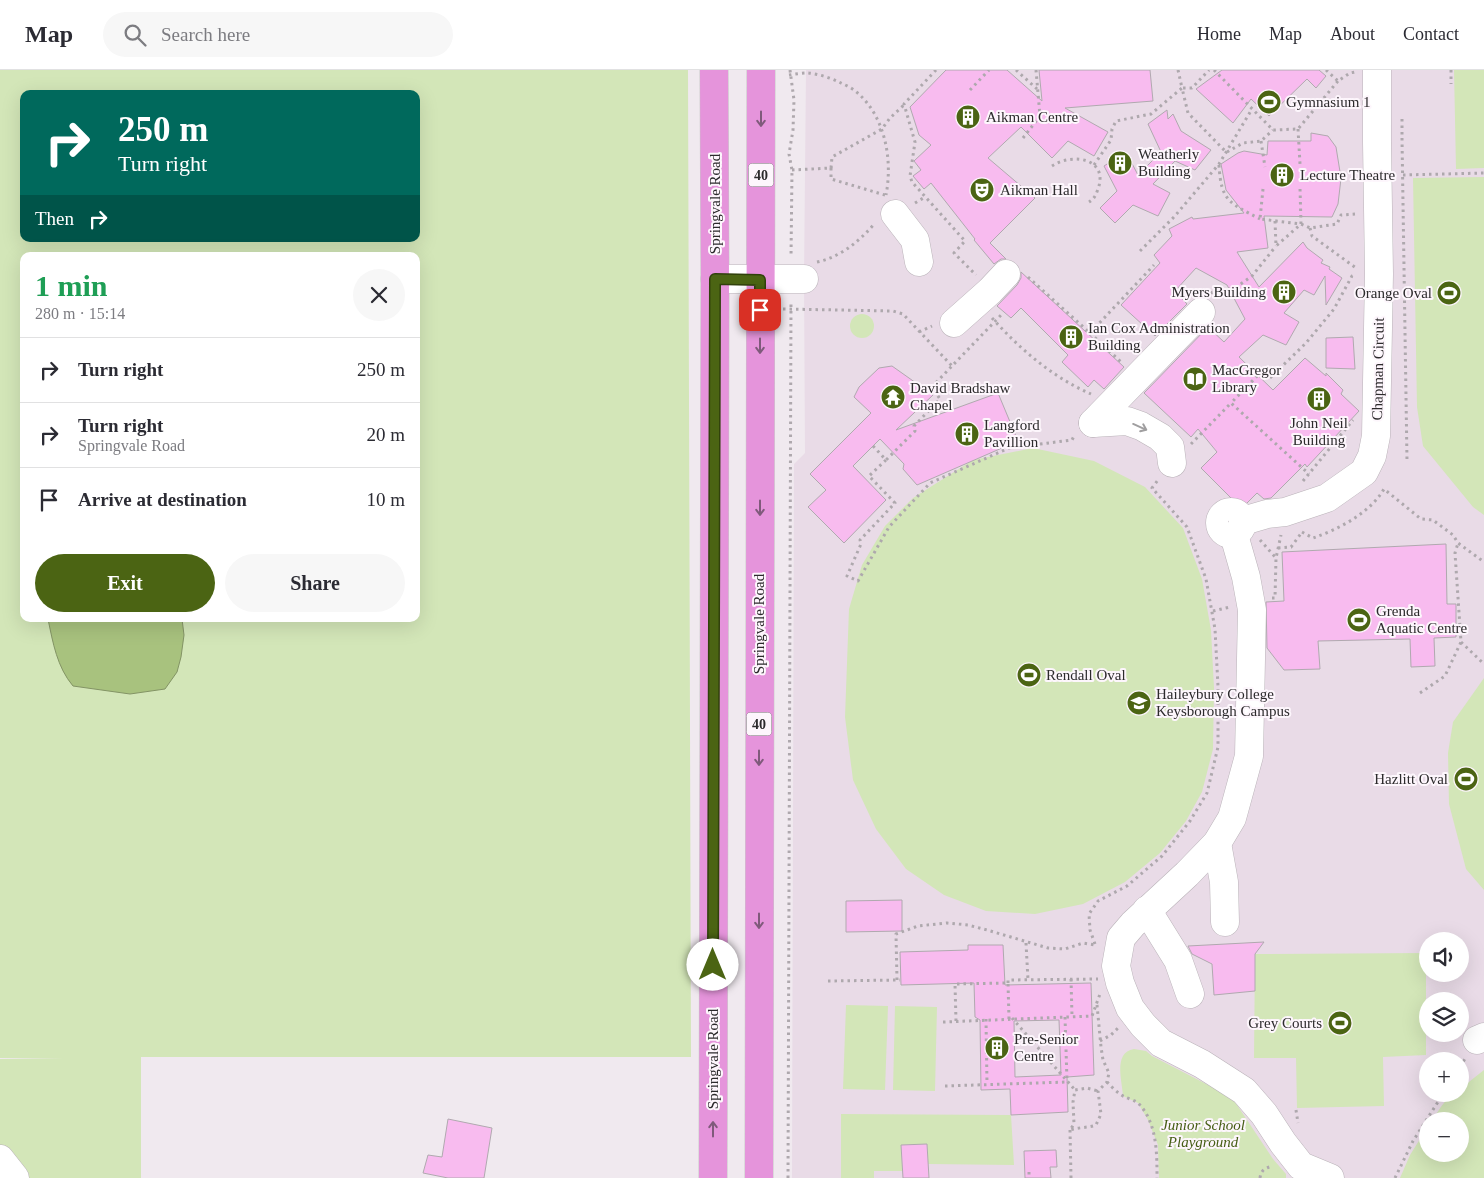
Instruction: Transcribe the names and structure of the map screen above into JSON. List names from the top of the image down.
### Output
{
  "streets": {
    "highway": ["40", "Springvale Road"],
    "lane": ["Chapman Circuit"]
  },
  "parks": ["Junior School Playground"],
  "places": {
    "sports": [
      "Gymnasium 1",
      "Orange Oval",
      "Grenda Aquatic Centre",
      "Rendall Oval",
      "Hazlitt Oval",
      "Grey Courts"
    ],
    "building": [
      "Aikman Centre",
      "Weatherly Building",
      "Lecture Theatre",
      "Myers Building",
      "Ian Cox Administration Building",
      "John Neil Building",
      "Langford Pavillion",
      "Pre-Senior Centre"
    ],
    "theatre": ["Aikman Hall"],
    "library": ["MacGregor Library"],
    "temple": ["David Bradshaw Chapel"],
    "school or university": ["Haileybury College Keysborough Campus"]
  },
  "page": {
    "header": "Map",
    "search": "Search here",
    "nav": [
      "Home",
      "Map",
      "About",
      "Contact"
    ],
    "turn": ["250 m", "Turn right"],
    "then": "Then",
    "heading": ["1 min", "280 m · 15:14"],
    "list": [
      {
        "name": "Turn right",
        "value": "250 m"
      },
      {
        "name": "Turn right",
        "note": "Springvale Road",
        "value": "20 m"
      },
      {
        "name": "Arrive at destination",
        "value": "10 m"
      }
    ],
    "buttons": ["Exit", "Share"],
    "map_buttons": ["+", "−"]
  }
}
